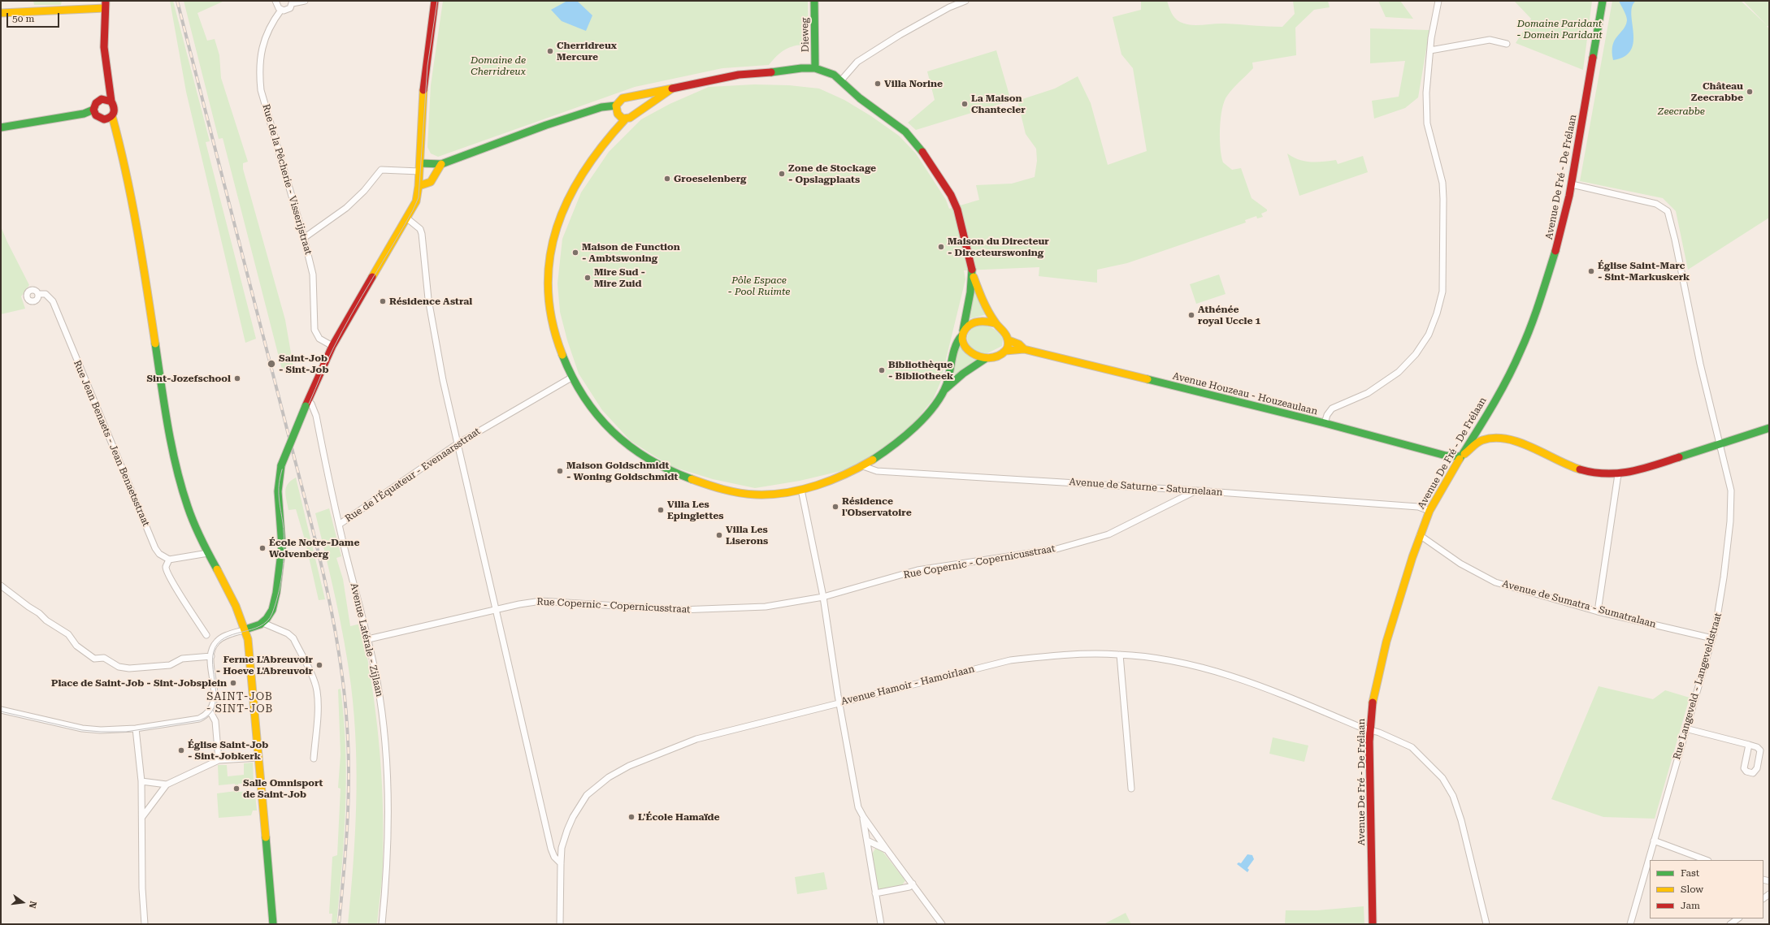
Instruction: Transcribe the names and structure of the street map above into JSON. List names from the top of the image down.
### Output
{
  "streets": {
    "street": [
      "Dieweg",
      "Avenue De Fré - De Frélaan",
      "Rue de la Pêcherie - Visserijstraat",
      "Avenue Houzeau - Houzeaulaan",
      "Rue Jean Benaets - Jean Benaetsstraat",
      "Rue de l'Équateur - Evenaarsstraat",
      "Avenue de Saturne - Saturnelaan",
      "Rue Copernic - Copernicusstraat",
      "Avenue de Sumatra - Sumatralaan",
      "Avenue Latérale - Zijlaan",
      "Avenue Hamoir - Hamoirlaan",
      "Rue Langeveld - Langeveldstraat"
    ]
  },
  "crossings": [
    ["Avenue De Fré - De Frélaan", "Avenue Houzeau - Houzeaulaan"],
    ["Avenue De Fré - De Frélaan", "Avenue de Saturne - Saturnelaan"],
    ["Avenue De Fré - De Frélaan", "Avenue de Sumatra - Sumatralaan"],
    ["Avenue De Fré - De Frélaan", "Avenue Hamoir - Hamoirlaan"],
    ["Avenue De Fré - De Frélaan", "Rue Langeveld - Langeveldstraat"],
    ["Rue de l'Équateur - Evenaarsstraat", "Avenue Latérale - Zijlaan"],
    ["Avenue de Saturne - Saturnelaan", "Rue Copernic - Copernicusstraat"],
    ["Rue Copernic - Copernicusstraat", "Avenue Latérale - Zijlaan"],
    ["Avenue de Sumatra - Sumatralaan", "Rue Langeveld - Langeveldstraat"]
  ],
  "districts": ["SAINT-JOB - SINT-JOB"],
  "parks": [
    "Domaine Paridant - Domein Paridant",
    "Domaine de Cherridreux",
    "Zeecrabbe",
    "Pôle Espace - Pool Ruimte"
  ],
  "places": [
    "Cherridreux Mercure",
    "Villa Norine",
    "Château Zeecrabbe",
    "La Maison Chantecler",
    "Zone de Stockage - Opslagplaats",
    "Groeselenberg",
    "Maison du Directeur - Directeurswoning",
    "Maison de Function - Ambtswoning",
    "Église Saint-Marc - Sint-Markuskerk",
    "Mire Sud - Mire Zuid",
    "Résidence Astral",
    "Athénée royal Uccle 1",
    "Saint-Job - Sint-Job",
    "Bibliothèque - Bibliotheek",
    "Sint-Jozefschool",
    "Maison Goldschmidt - Woning Goldschmidt",
    "Résidence l'Observatoire",
    "Villa Les Epinglettes",
    "Villa Les Liserons",
    "École Notre-Dame Wolvenberg",
    "Ferme L'Abreuvoir - Hoeve L'Abreuvoir",
    "Place de Saint-Job - Sint-Jobsplein",
    "Église Saint-Job - Sint-Jobkerk",
    "Salle Omnisport de Saint-Job",
    "L'École Hamaïde"
  ],
  "legend": ["Fast", "Slow", "Jam"],
  "scale_bar": "50 m",
  "north": "right"
}
